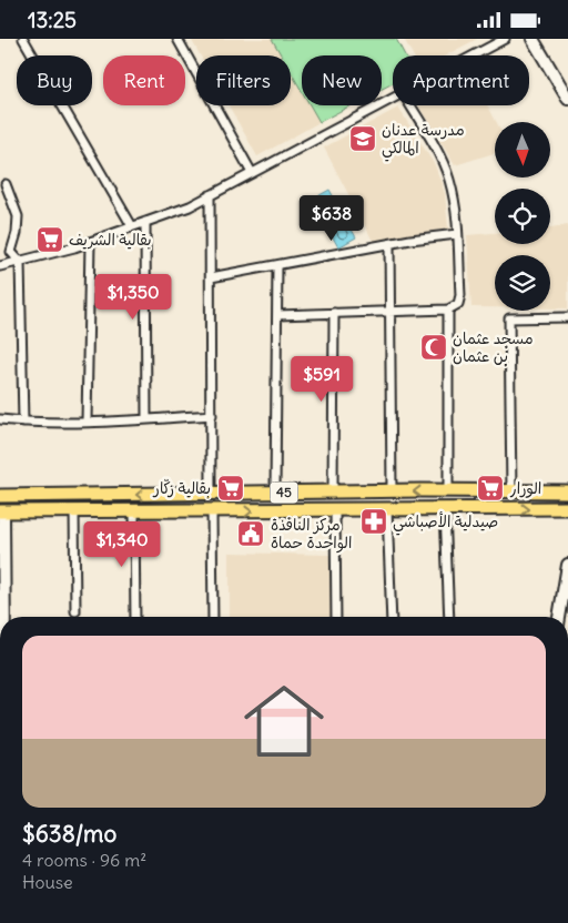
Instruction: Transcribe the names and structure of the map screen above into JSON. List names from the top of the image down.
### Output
{
  "streets": {
    "main road": ["45"]
  },
  "places": {
    "school or university": ["مدرسة عدنان المالكي"],
    "supermarket": ["بقالية الشريف", "بقالية زكّار", "الورار"],
    "mosque": ["مسجد عثمان بن عثمان"],
    "pharmacy": ["صيدلية الأصباشي"],
    "public building": ["مركز النافذة الواحدة حماة"]
  },
  "north": "bottom",
  "page": {
    "status": "13:25",
    "chip": [
      "Buy",
      "Rent",
      "Filters",
      "New",
      "Apartment"
    ],
    "price": [
      "$638",
      "$1,350",
      "$591",
      "$1,340"
    ],
    "list": [
      {
        "name": "$638/mo",
        "note": "4 rooms · 96 m² · House"
      }
    ]
  }
}
